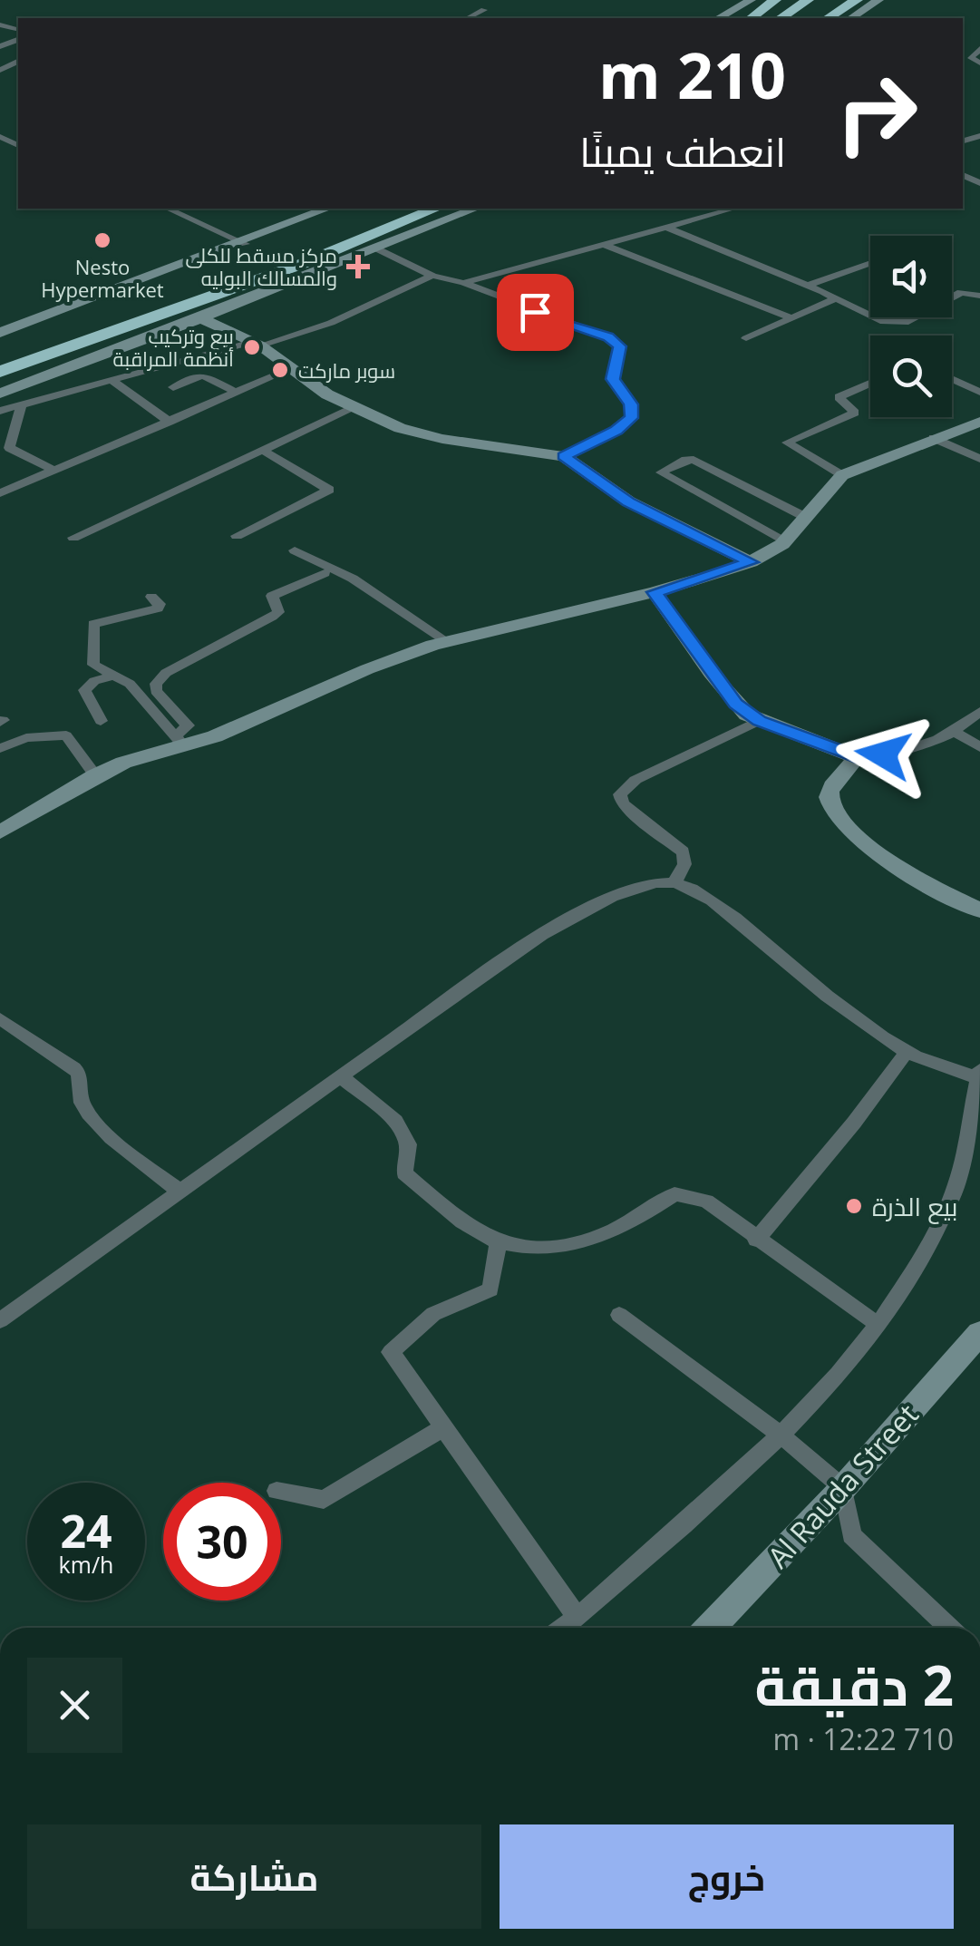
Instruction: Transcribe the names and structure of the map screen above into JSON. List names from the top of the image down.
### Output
{
  "streets": {
    "street": ["Al Rauda Street"]
  },
  "places": {
    "other": [
      "Nesto Hypermarket",
      "بيع وتركيب أنظمة المراقبة",
      "سوبر ماركت",
      "بيع الذرة"
    ],
    "health": ["مركز مسقط للكلى والمسالك البوليه"]
  },
  "page": {
    "turn": ["210 m", "انعطف يمينًا"],
    "speed": "24 km/h",
    "limit": "30",
    "heading": ["2 دقيقة", "710 m · 12:22"],
    "buttons": ["خروج", "مشاركة"]
  }
}
